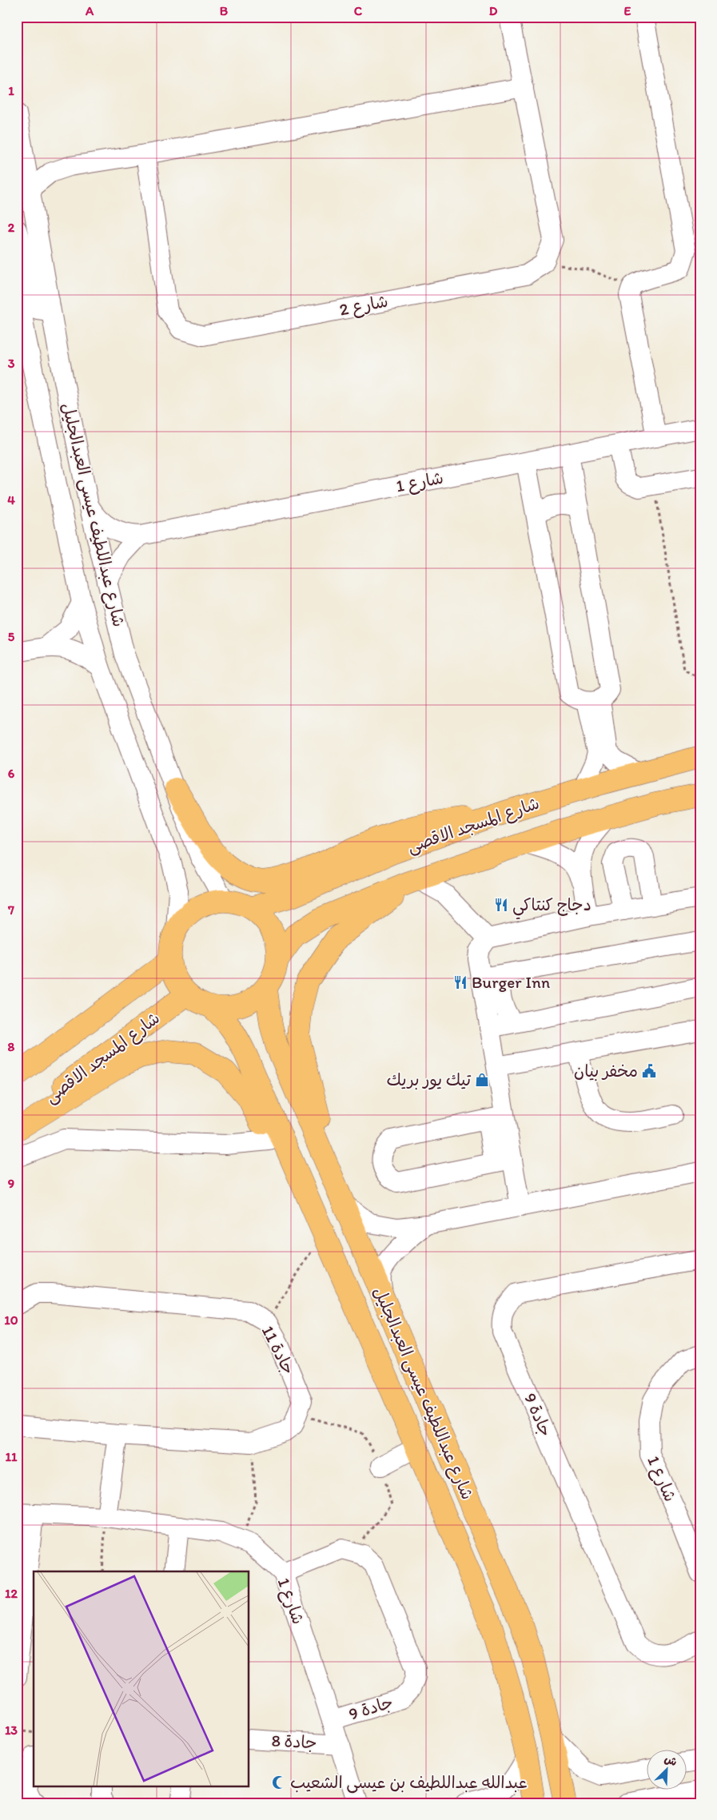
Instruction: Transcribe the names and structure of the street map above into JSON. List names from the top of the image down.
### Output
{
  "streets": {
    "main road": ["شارع عبداللطيف عيسى العبدالجليل", "شارع المسجد الاقصى"],
    "street": [
      "شارع 2",
      "شارع 1",
      "جادة 11",
      "جادة 9",
      "جادة 8"
    ]
  },
  "crossings": [
    ["شارع 1", "شارع عبداللطيف عيسى العبدالجليل"],
    ["شارع 1", "جادة 9"],
    ["شارع 1", "جادة 8"],
    ["شارع عبداللطيف عيسى العبدالجليل", "شارع المسجد الاقصى"]
  ],
  "places": {
    "restaurant": ["دجاج كنتاكي", "Burger Inn"],
    "public building": ["مخفر بيان"],
    "shop": ["تيك يور بريك"],
    "mosque": ["عبدالله عبداللطيف بن عيسى الشعيب"]
  },
  "north": "top right",
  "grid": {
    "columns": [
      "A",
      "B",
      "C",
      "D",
      "E"
    ],
    "rows": [
      "1",
      "2",
      "3",
      "4",
      "5",
      "6",
      "7",
      "8",
      "9",
      "10",
      "11",
      "12",
      "13"
    ]
  }
}
